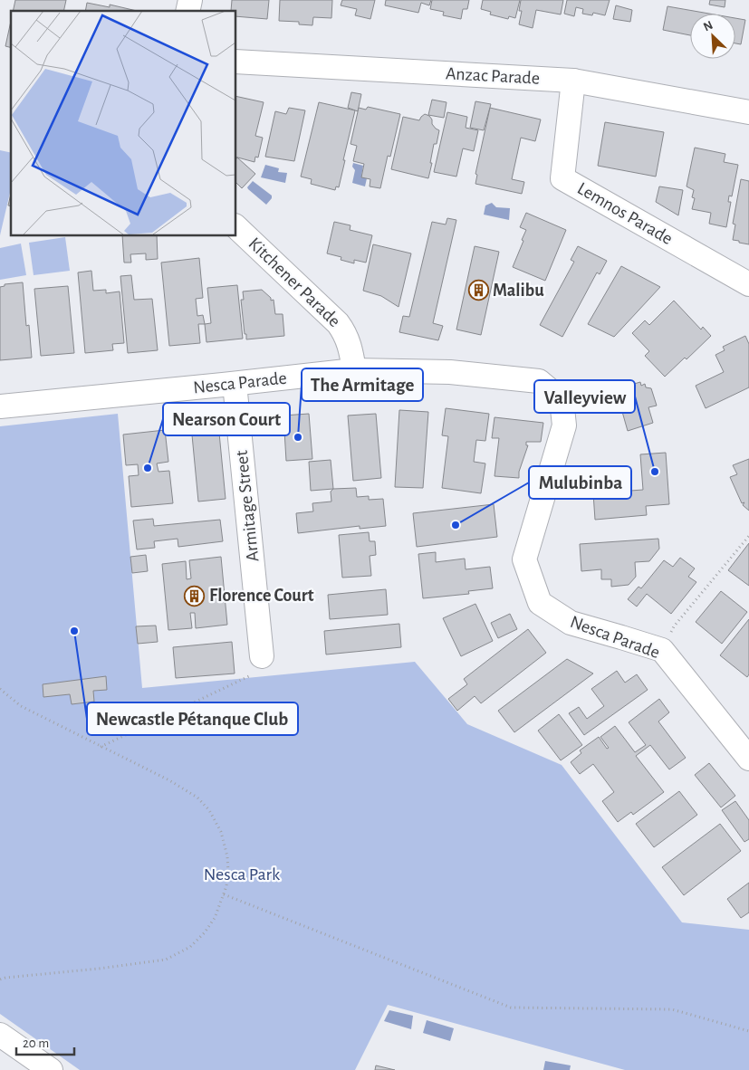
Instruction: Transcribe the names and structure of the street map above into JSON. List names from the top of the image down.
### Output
{
  "streets": {
    "street": [
      "Anzac Parade",
      "Lemnos Parade",
      "Kitchener Parade",
      "Nesca Parade",
      "Armitage Street"
    ]
  },
  "crossings": [
    ["Anzac Parade", "Lemnos Parade"],
    ["Kitchener Parade", "Nesca Parade"],
    ["Nesca Parade", "Armitage Street"]
  ],
  "parks": ["Nesca Park"],
  "places": {
    "building": ["Malibu", "Florence Court"],
    "other": [
      "The Armitage",
      "Nearson Court",
      "Valleyview",
      "Mulubinba",
      "Newcastle Pétanque Club"
    ]
  },
  "scale_bar": "20 m",
  "north": "top left"
}
